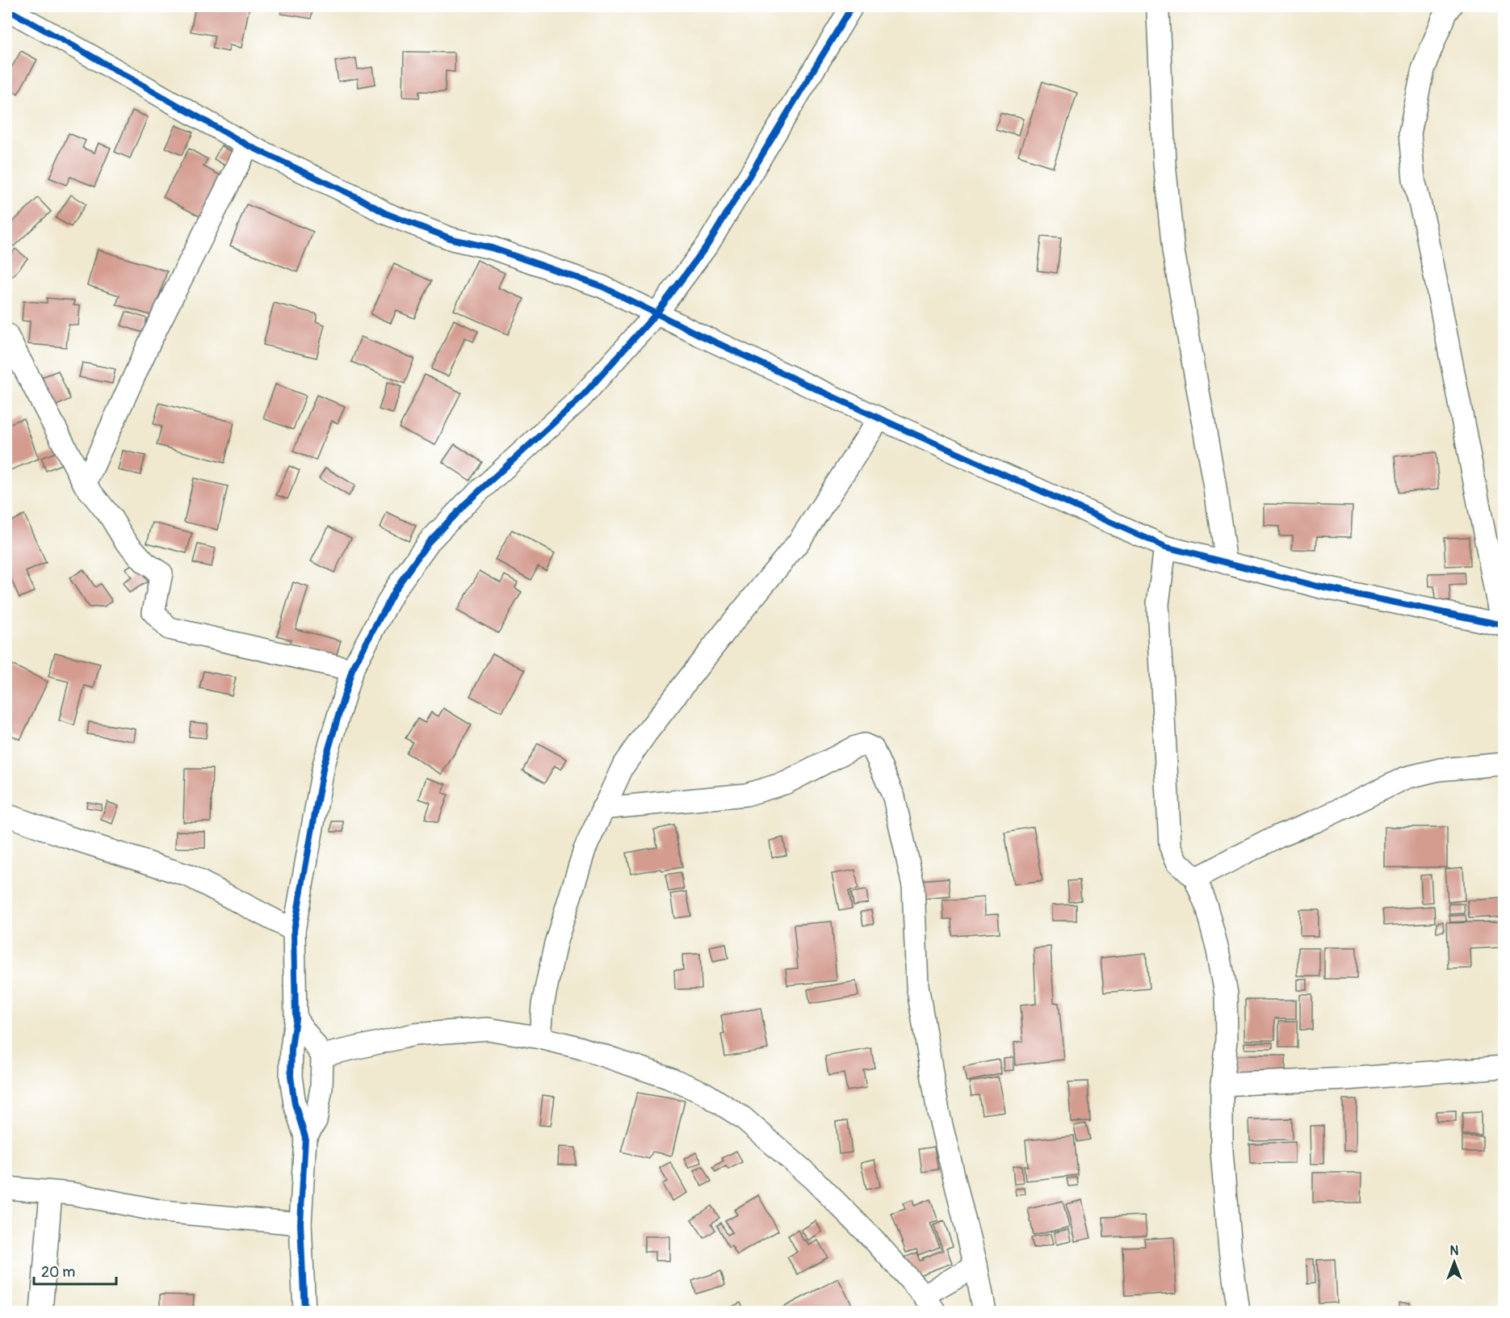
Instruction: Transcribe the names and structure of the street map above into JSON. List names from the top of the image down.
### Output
{
  "scale_bar": "20 m",
  "north": "top"
}
